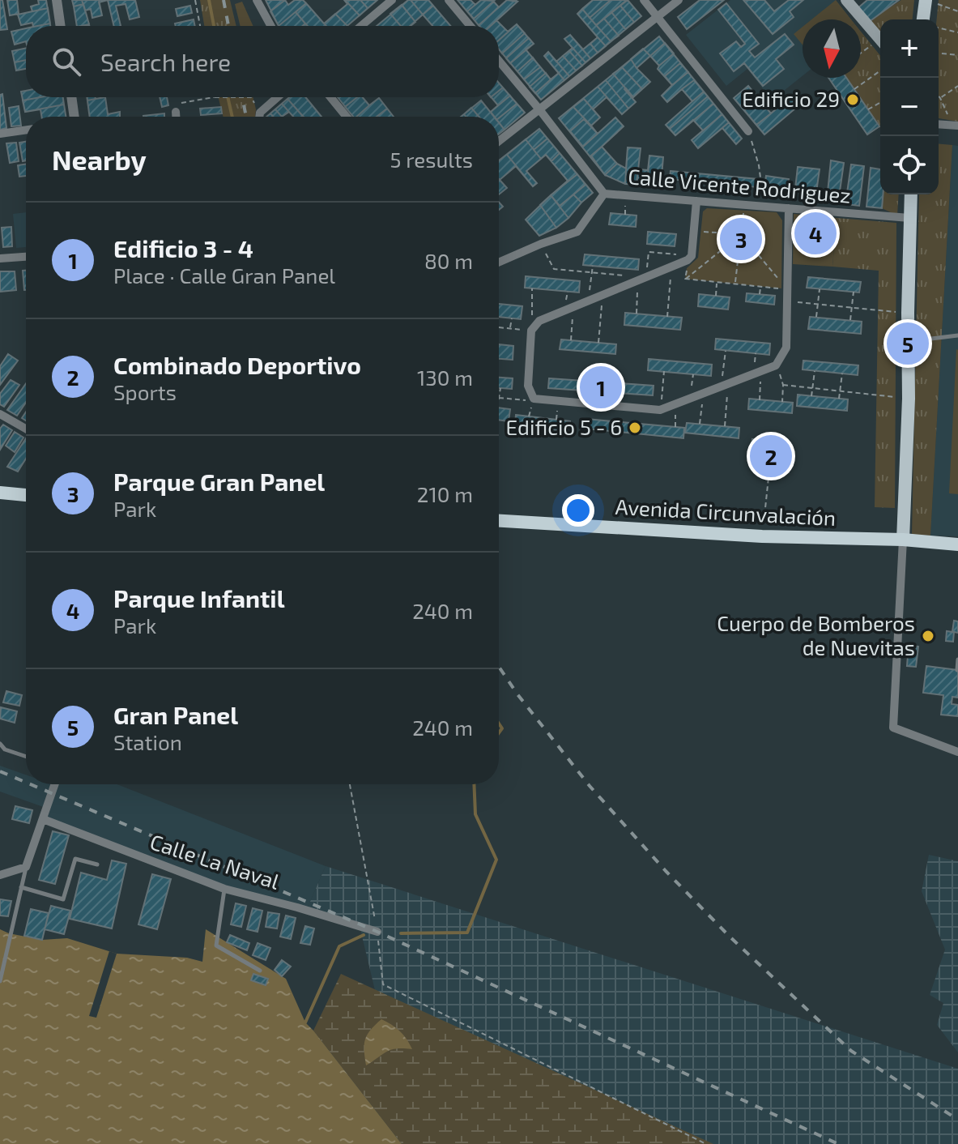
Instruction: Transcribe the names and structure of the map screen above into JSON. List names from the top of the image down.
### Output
{
  "streets": {
    "highway": ["Avenida Circunvalación"],
    "street": ["Calle Vicente Rodriguez", "Calle La Naval"]
  },
  "places": ["Edificio 29", "Edificio 5 - 6", "Cuerpo de Bomberos de Nuevitas"],
  "north": "bottom",
  "page": {
    "map_buttons": ["+", "−"],
    "search": "Search here",
    "heading": ["Nearby", "5 results"],
    "list": [
      {
        "mark": "1",
        "name": "Edificio 3 - 4",
        "note": "Place · Calle Gran Panel",
        "value": "80 m"
      },
      {
        "mark": "2",
        "name": "Combinado Deportivo",
        "note": "Sports",
        "value": "130 m"
      },
      {
        "mark": "3",
        "name": "Parque Gran Panel",
        "note": "Park",
        "value": "210 m"
      },
      {
        "mark": "4",
        "name": "Parque Infantil",
        "note": "Park",
        "value": "240 m"
      },
      {
        "mark": "5",
        "name": "Gran Panel",
        "note": "Station",
        "value": "240 m"
      }
    ],
    "pins": [
      "4",
      "3",
      "5",
      "1",
      "2"
    ]
  }
}
